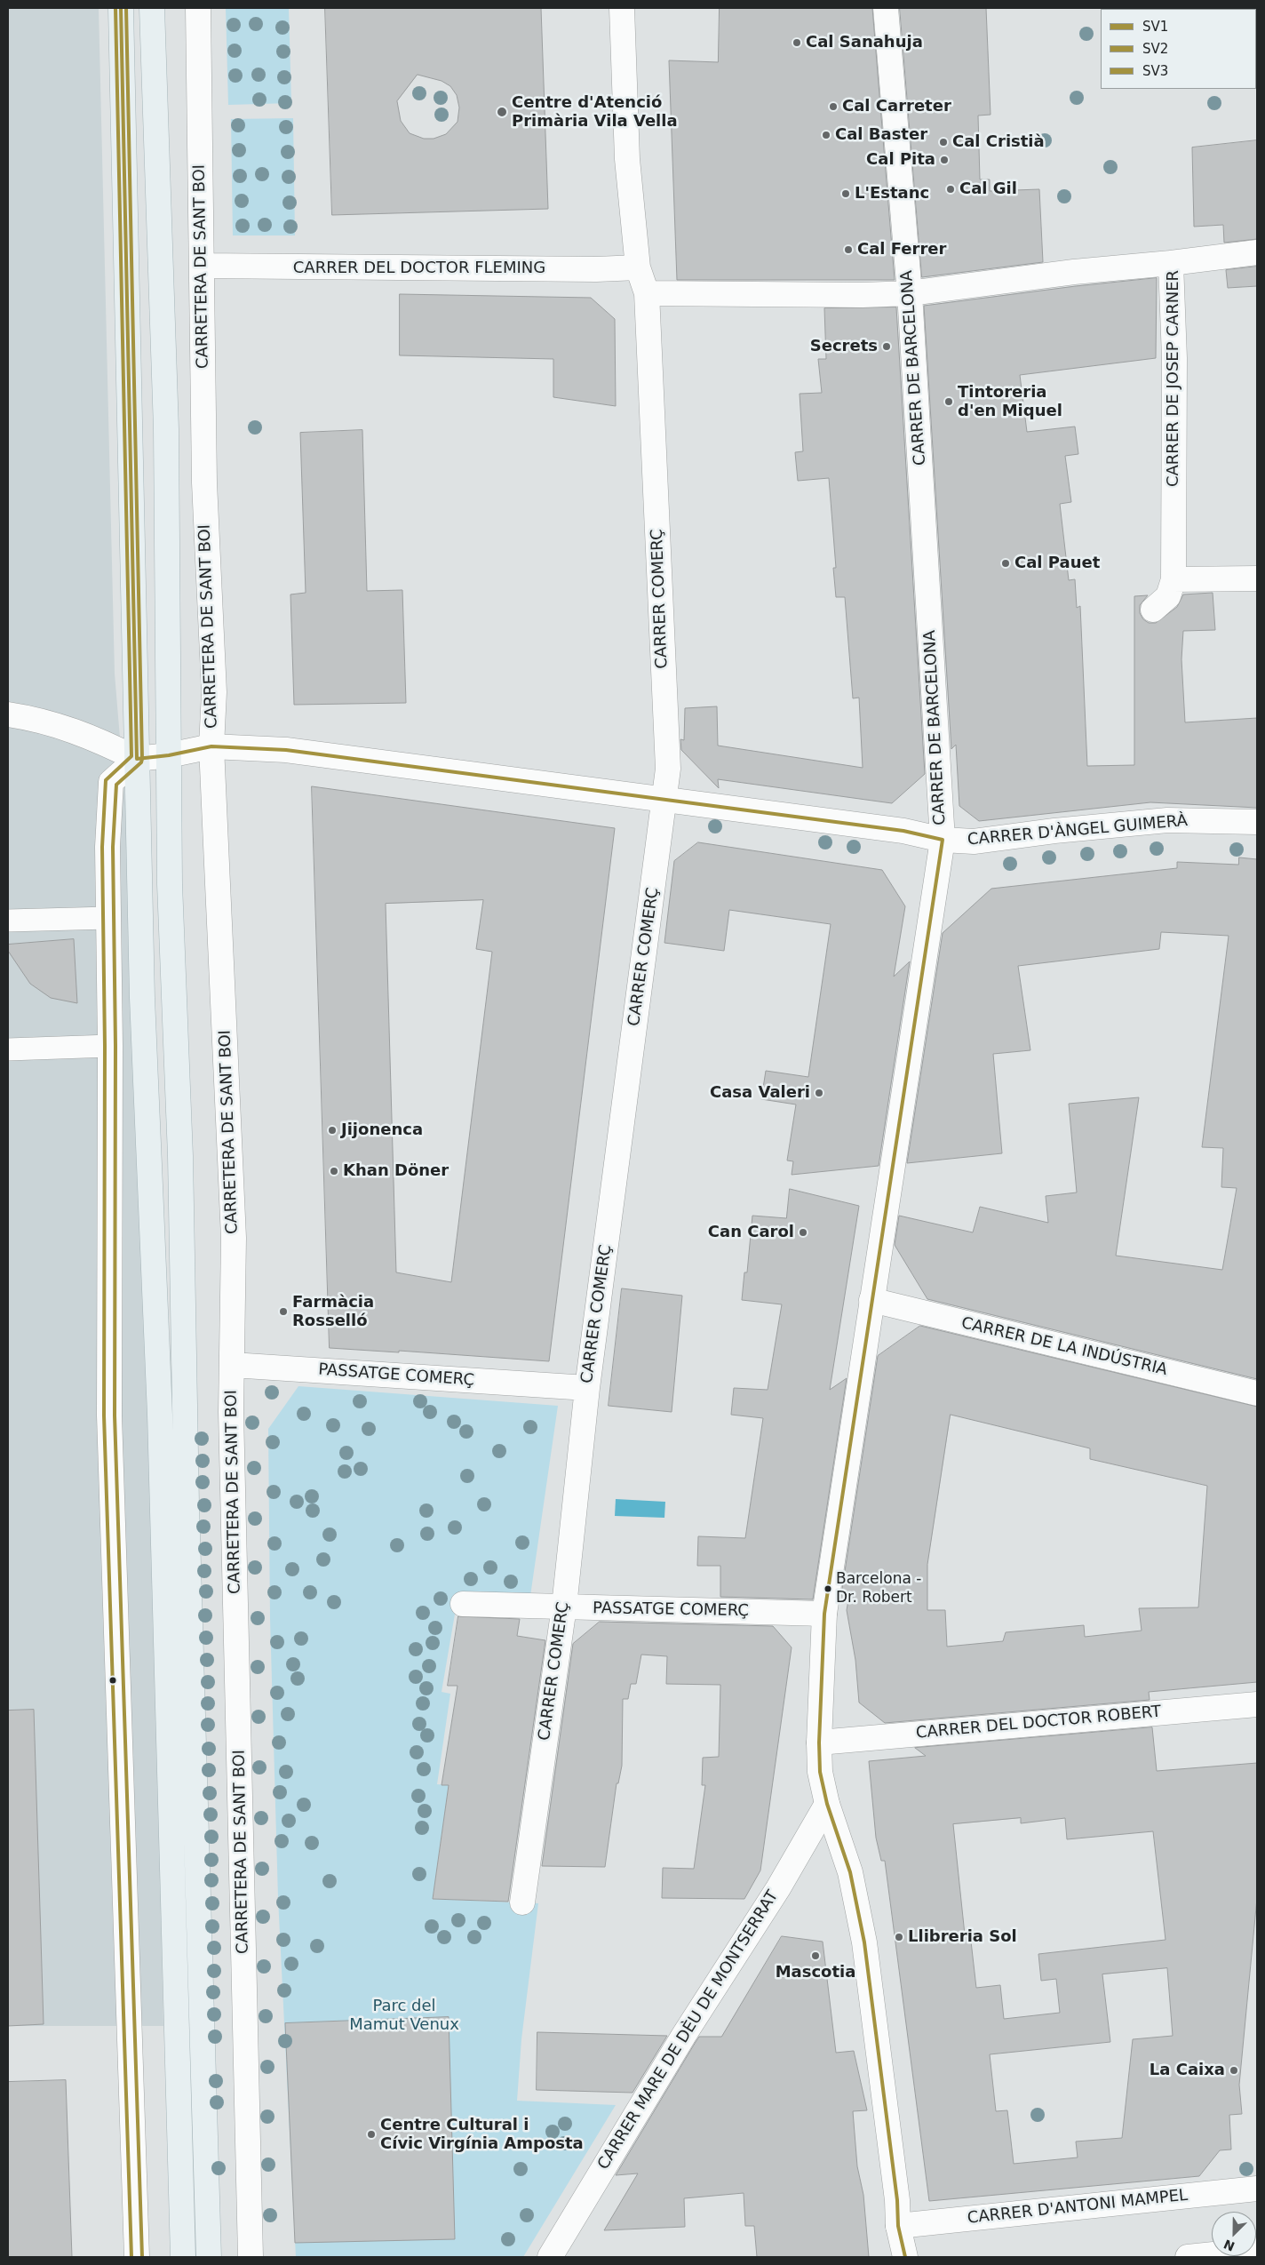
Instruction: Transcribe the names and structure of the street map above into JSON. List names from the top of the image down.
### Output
{
  "streets": {
    "street": [
      "CARRETERA DE SANT BOI",
      "CARRER DEL DOCTOR FLEMING",
      "CARRER DE BARCELONA",
      "CARRER DE JOSEP CARNER",
      "CARRER COMERÇ",
      "CARRER D'ÀNGEL GUIMERÀ",
      "CARRER DE LA INDÚSTRIA",
      "PASSATGE COMERÇ",
      "CARRER DEL DOCTOR ROBERT",
      "CARRER MARE DE DÈU DE MONTSERRAT",
      "CARRER D'ANTONI MAMPEL"
    ]
  },
  "crossings": [
    ["CARRETERA DE SANT BOI", "CARRER DEL DOCTOR FLEMING"],
    ["CARRETERA DE SANT BOI", "CARRER D'ÀNGEL GUIMERÀ"],
    ["CARRETERA DE SANT BOI", "PASSATGE COMERÇ"],
    ["CARRER DEL DOCTOR FLEMING", "CARRER COMERÇ"],
    ["CARRER DE BARCELONA", "CARRER D'ÀNGEL GUIMERÀ"],
    ["CARRER DE BARCELONA", "CARRER DE LA INDÚSTRIA"],
    ["CARRER DE BARCELONA", "PASSATGE COMERÇ"],
    ["CARRER DE BARCELONA", "CARRER DEL DOCTOR ROBERT"],
    ["CARRER DE BARCELONA", "CARRER MARE DE DÈU DE MONTSERRAT"],
    ["CARRER DE BARCELONA", "CARRER D'ANTONI MAMPEL"],
    ["CARRER COMERÇ", "CARRER D'ÀNGEL GUIMERÀ"],
    ["CARRER COMERÇ", "PASSATGE COMERÇ"]
  ],
  "parks": ["Parc del Mamut Venux"],
  "places": [
    "Cal Sanahuja",
    "Cal Carreter",
    "Centre d'Atenció Primària Vila Vella",
    "Cal Baster",
    "Cal Cristià",
    "Cal Pita",
    "Cal Gil",
    "L'Estanc",
    "Cal Ferrer",
    "Secrets",
    "Tintoreria d'en Miquel",
    "Cal Pauet",
    "Casa Valeri",
    "Jijonenca",
    "Khan Döner",
    "Can Carol",
    "Farmàcia Rosselló",
    "Barcelona - Dr. Robert",
    "Llibreria Sol",
    "Mascotia",
    "La Caixa",
    "Centre Cultural i Cívic Virgínia Amposta"
  ],
  "lines": ["transit line SV1", "transit line SV2", "transit line SV3"],
  "legend": ["SV1", "SV2", "SV3"],
  "north": "bottom left"
}
